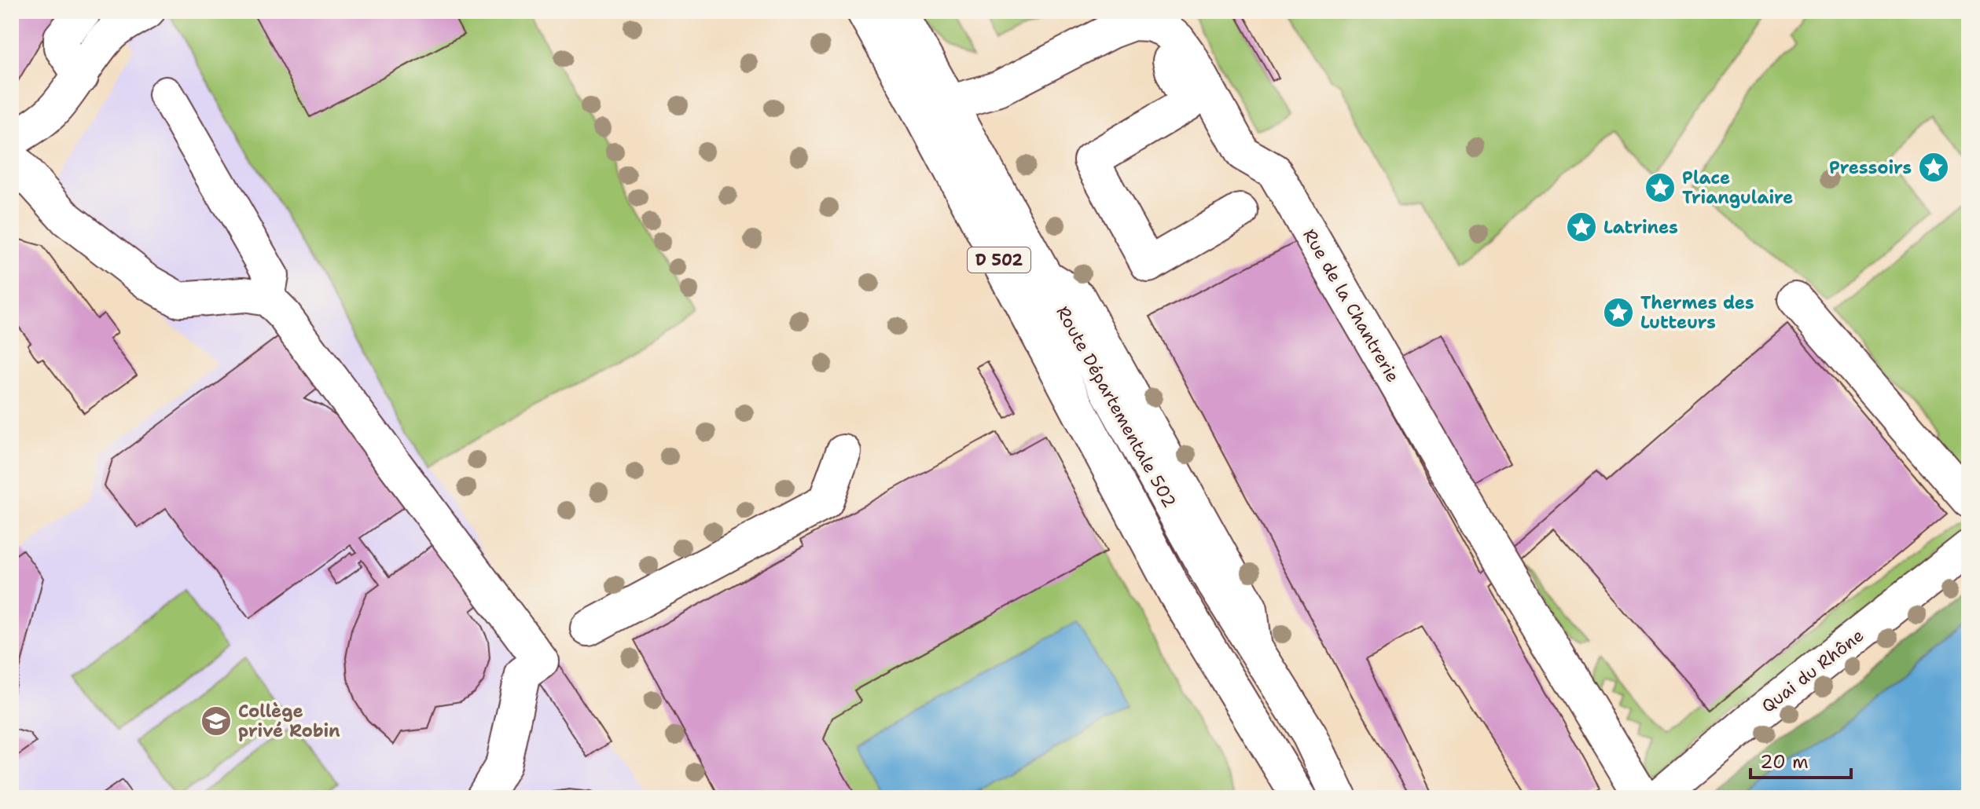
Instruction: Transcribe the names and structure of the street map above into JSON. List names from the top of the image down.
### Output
{
  "streets": {
    "main road": [
      "D 502",
      "Rue de la Chantrerie",
      "Route Départementale 502",
      "Quai du Rhône"
    ]
  },
  "places": {
    "place": [
      "Pressoirs",
      "Place Triangulaire",
      "Latrines",
      "Thermes des Lutteurs"
    ],
    "school or university": ["Collège privé Robin"]
  },
  "scale_bar": "20 m"
}
